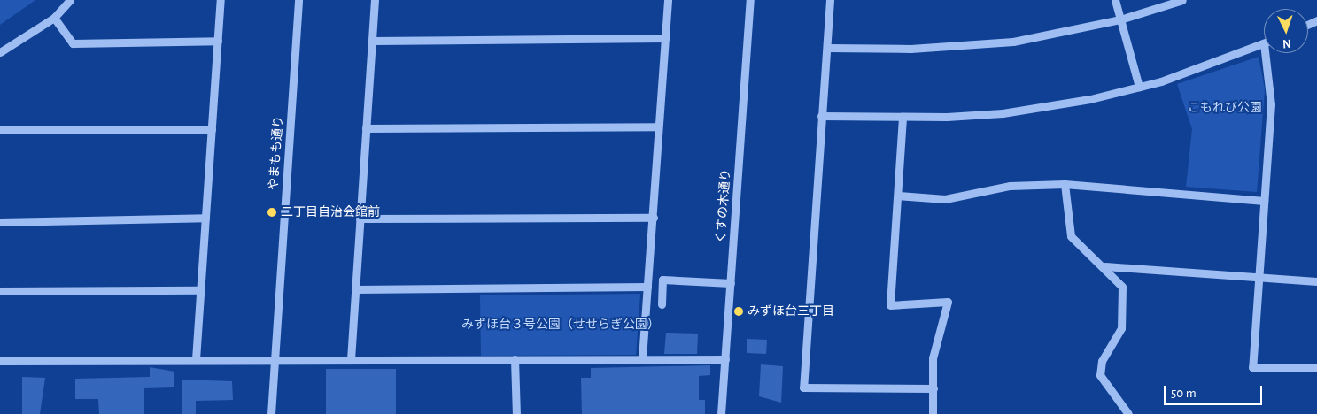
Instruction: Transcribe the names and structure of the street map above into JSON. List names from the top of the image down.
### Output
{
  "streets": {
    "street": ["やまもも通り", "くすの木通り"]
  },
  "parks": ["こもれび公園", "みずほ台３号公園（せせらぎ公園）"],
  "places": ["二丁目自治会館前", "みずほ台三丁目"],
  "scale_bar": "50 m",
  "north": "bottom"
}
